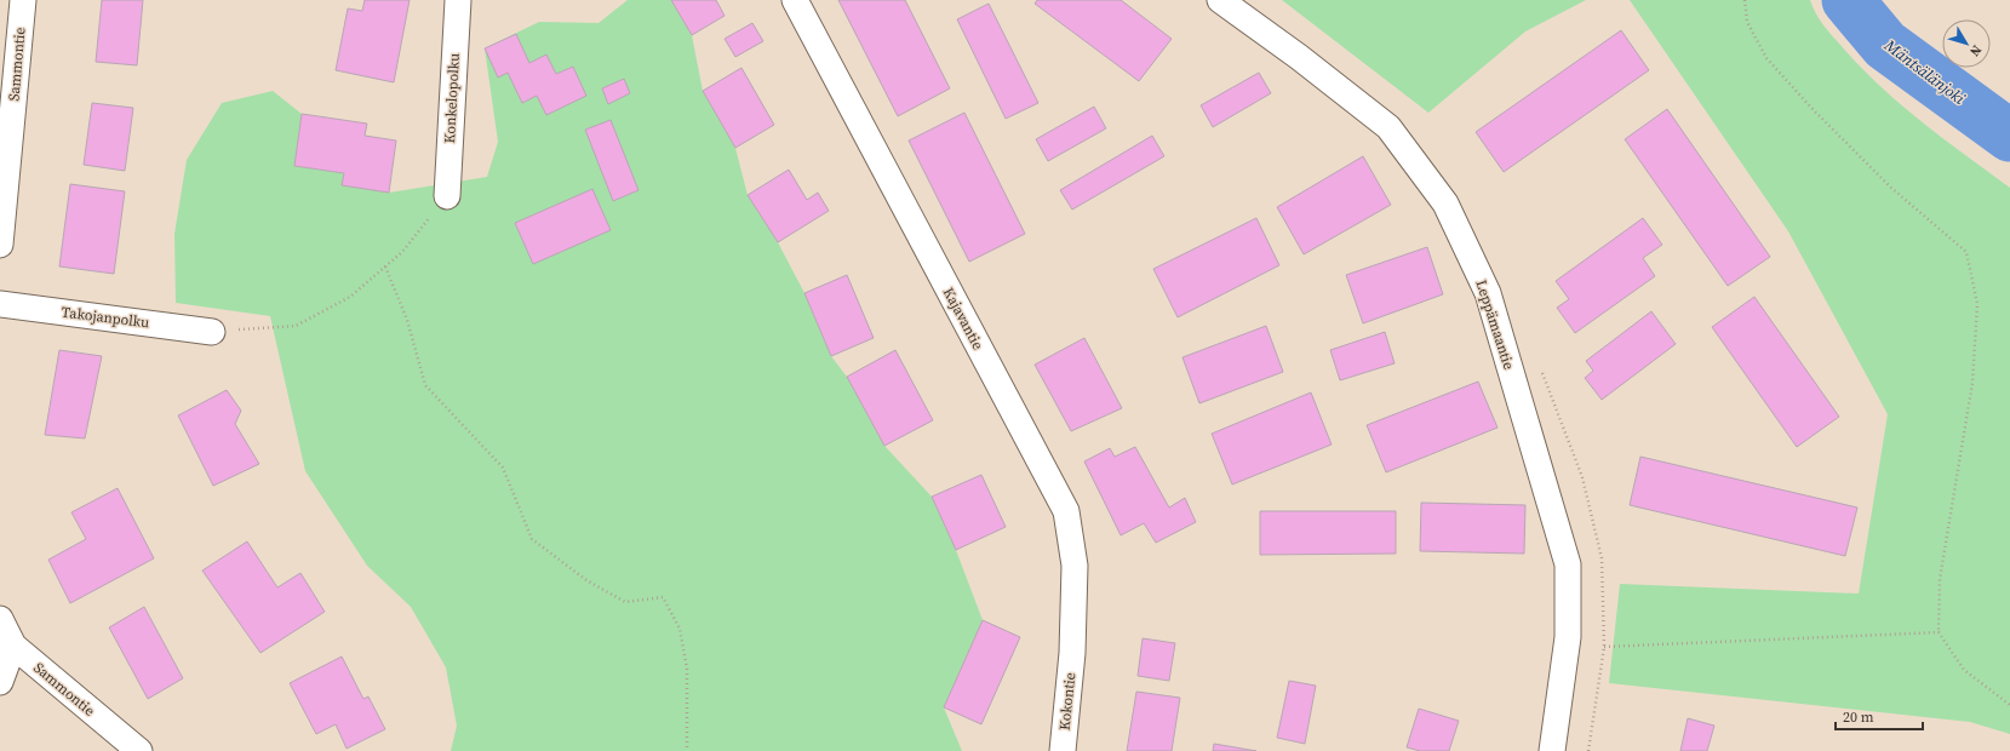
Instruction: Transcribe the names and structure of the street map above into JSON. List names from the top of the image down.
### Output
{
  "streets": {
    "street": [
      "Sammontie",
      "Konkelopolku",
      "Takojanpolku",
      "Kajavantie",
      "Leppämaantie",
      "Kokontie"
    ]
  },
  "crossings": [
    ["Kajavantie", "Kokontie"]
  ],
  "water": ["Mäntsälänjoki"],
  "scale_bar": "20 m",
  "north": "bottom right"
}
